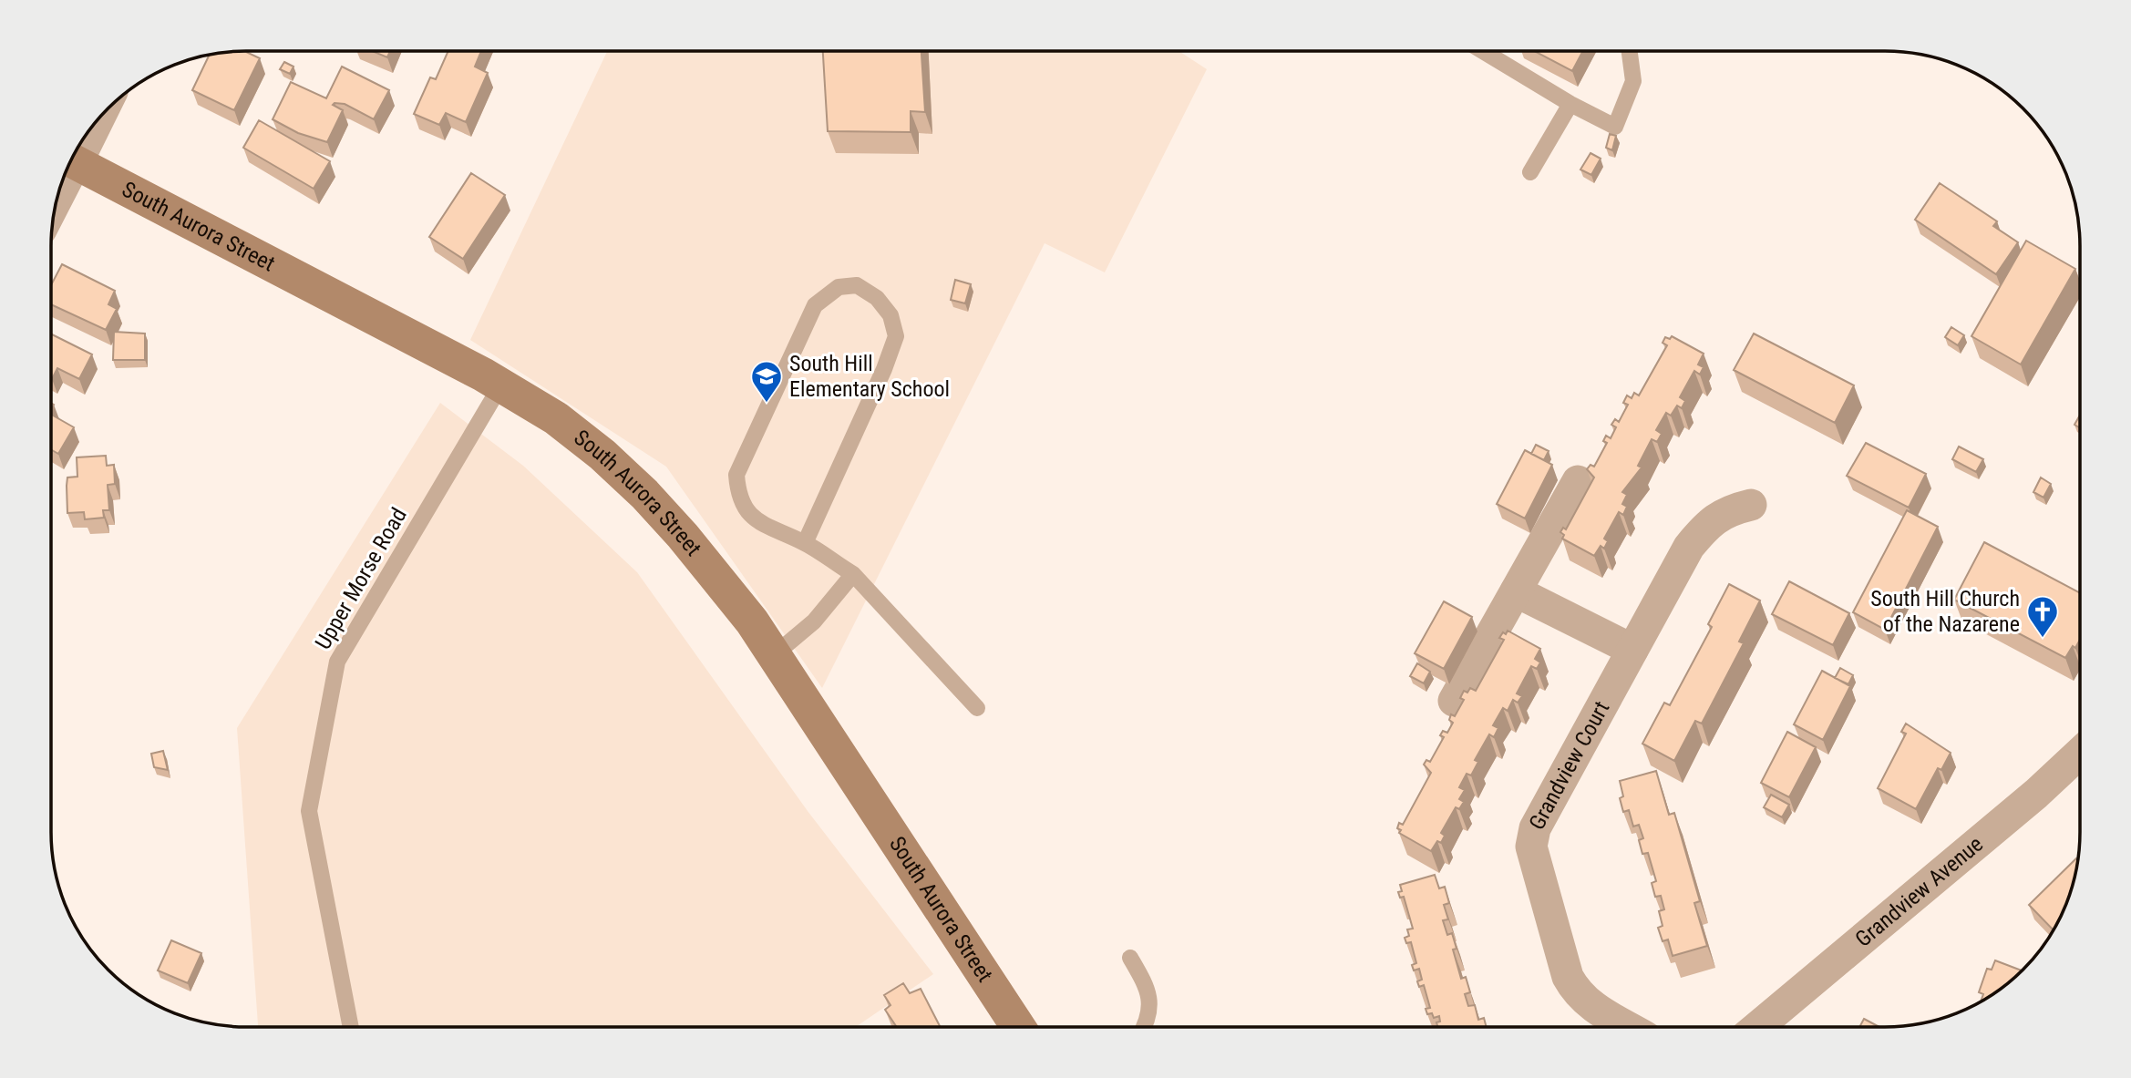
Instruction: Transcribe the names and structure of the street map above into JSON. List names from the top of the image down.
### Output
{
  "streets": {
    "main road": ["South Aurora Street"],
    "street": ["Grandview Court", "Grandview Avenue"],
    "lane": ["Upper Morse Road"]
  },
  "crossings": [
    ["South Aurora Street", "Upper Morse Road"]
  ],
  "places": {
    "school or university": ["South Hill Elementary School"],
    "church": ["South Hill Church of the Nazarene"]
  }
}
